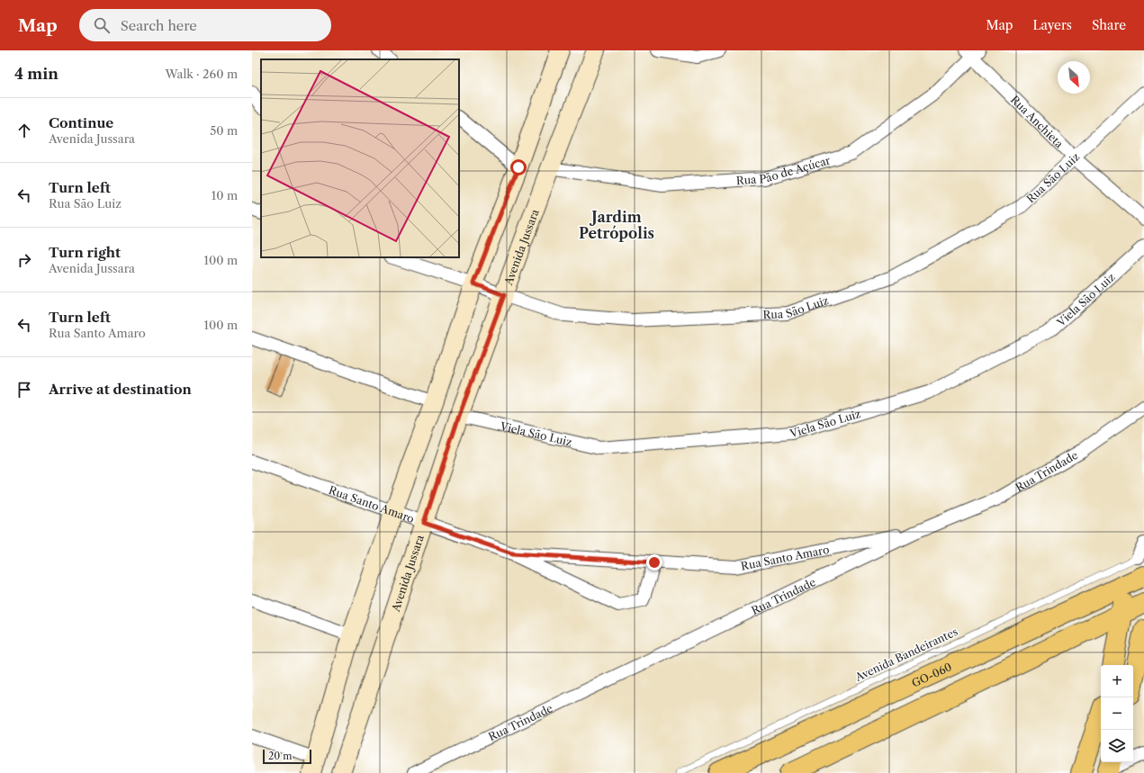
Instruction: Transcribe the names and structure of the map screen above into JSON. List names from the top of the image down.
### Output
{
  "streets": {
    "main road": ["GO-060"],
    "street": [
      "Rua Anchieta",
      "Rua Pão de Açúcar",
      "Rua São Luiz",
      "Avenida Jussara",
      "Viela São Luiz",
      "Rua Trindade",
      "Rua Santo Amaro"
    ],
    "lane": ["Avenida Bandeirantes"]
  },
  "crossings": [
    ["Rua Anchieta", "Rua Pão de Açúcar"],
    ["Rua Anchieta", "Rua São Luiz"],
    ["Rua Pão de Açúcar", "Avenida Jussara"],
    ["Rua São Luiz", "Avenida Jussara"],
    ["Avenida Jussara", "Viela São Luiz"],
    ["Avenida Jussara", "Rua Santo Amaro"],
    ["Rua Trindade", "Rua Santo Amaro"],
    ["Avenida Bandeirantes", "GO-060"]
  ],
  "districts": ["Jardim Petrópolis"],
  "scale_bar": "20 m",
  "north": "bottom right",
  "page": {
    "header": "Map",
    "search": "Search here",
    "nav": ["Map", "Layers", "Share"],
    "heading": ["4 min", "Walk · 260 m"],
    "list": [
      ["Continue", "Avenida Jussara", "50 m"],
      ["Turn left", "Rua São Luiz", "10 m"],
      ["Turn right", "Avenida Jussara", "100 m"],
      ["Turn left", "Rua Santo Amaro", "100 m"],
      "Arrive at destination"
    ],
    "map_buttons": ["+", "−"],
    "scale": "20 m"
  }
}
